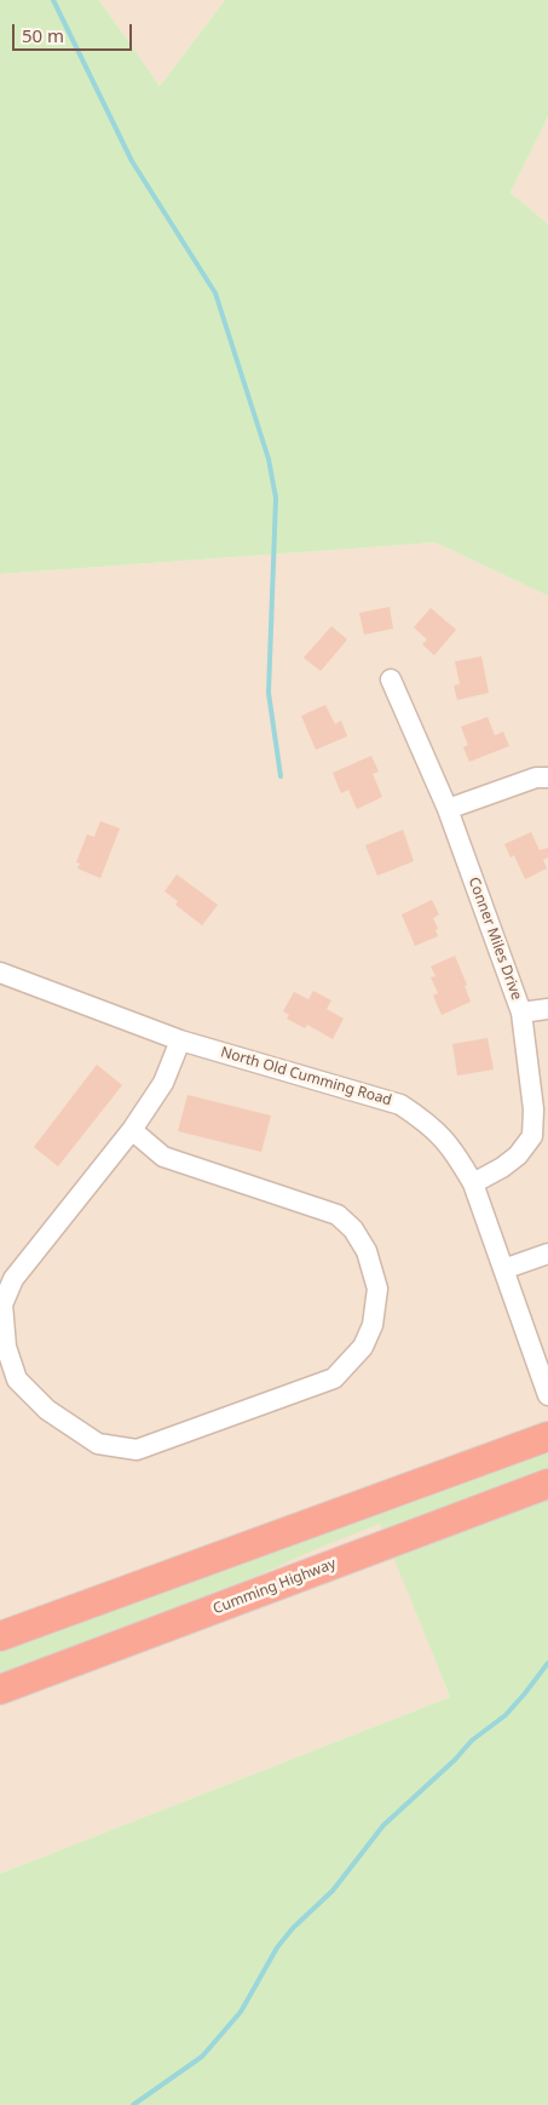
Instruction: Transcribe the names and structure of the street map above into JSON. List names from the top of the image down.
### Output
{
  "streets": {
    "highway": ["Cumming Highway"],
    "street": ["Conner Miles Drive", "North Old Cumming Road"]
  },
  "crossings": [
    ["Conner Miles Drive", "North Old Cumming Road"]
  ],
  "scale_bar": "50 m"
}
